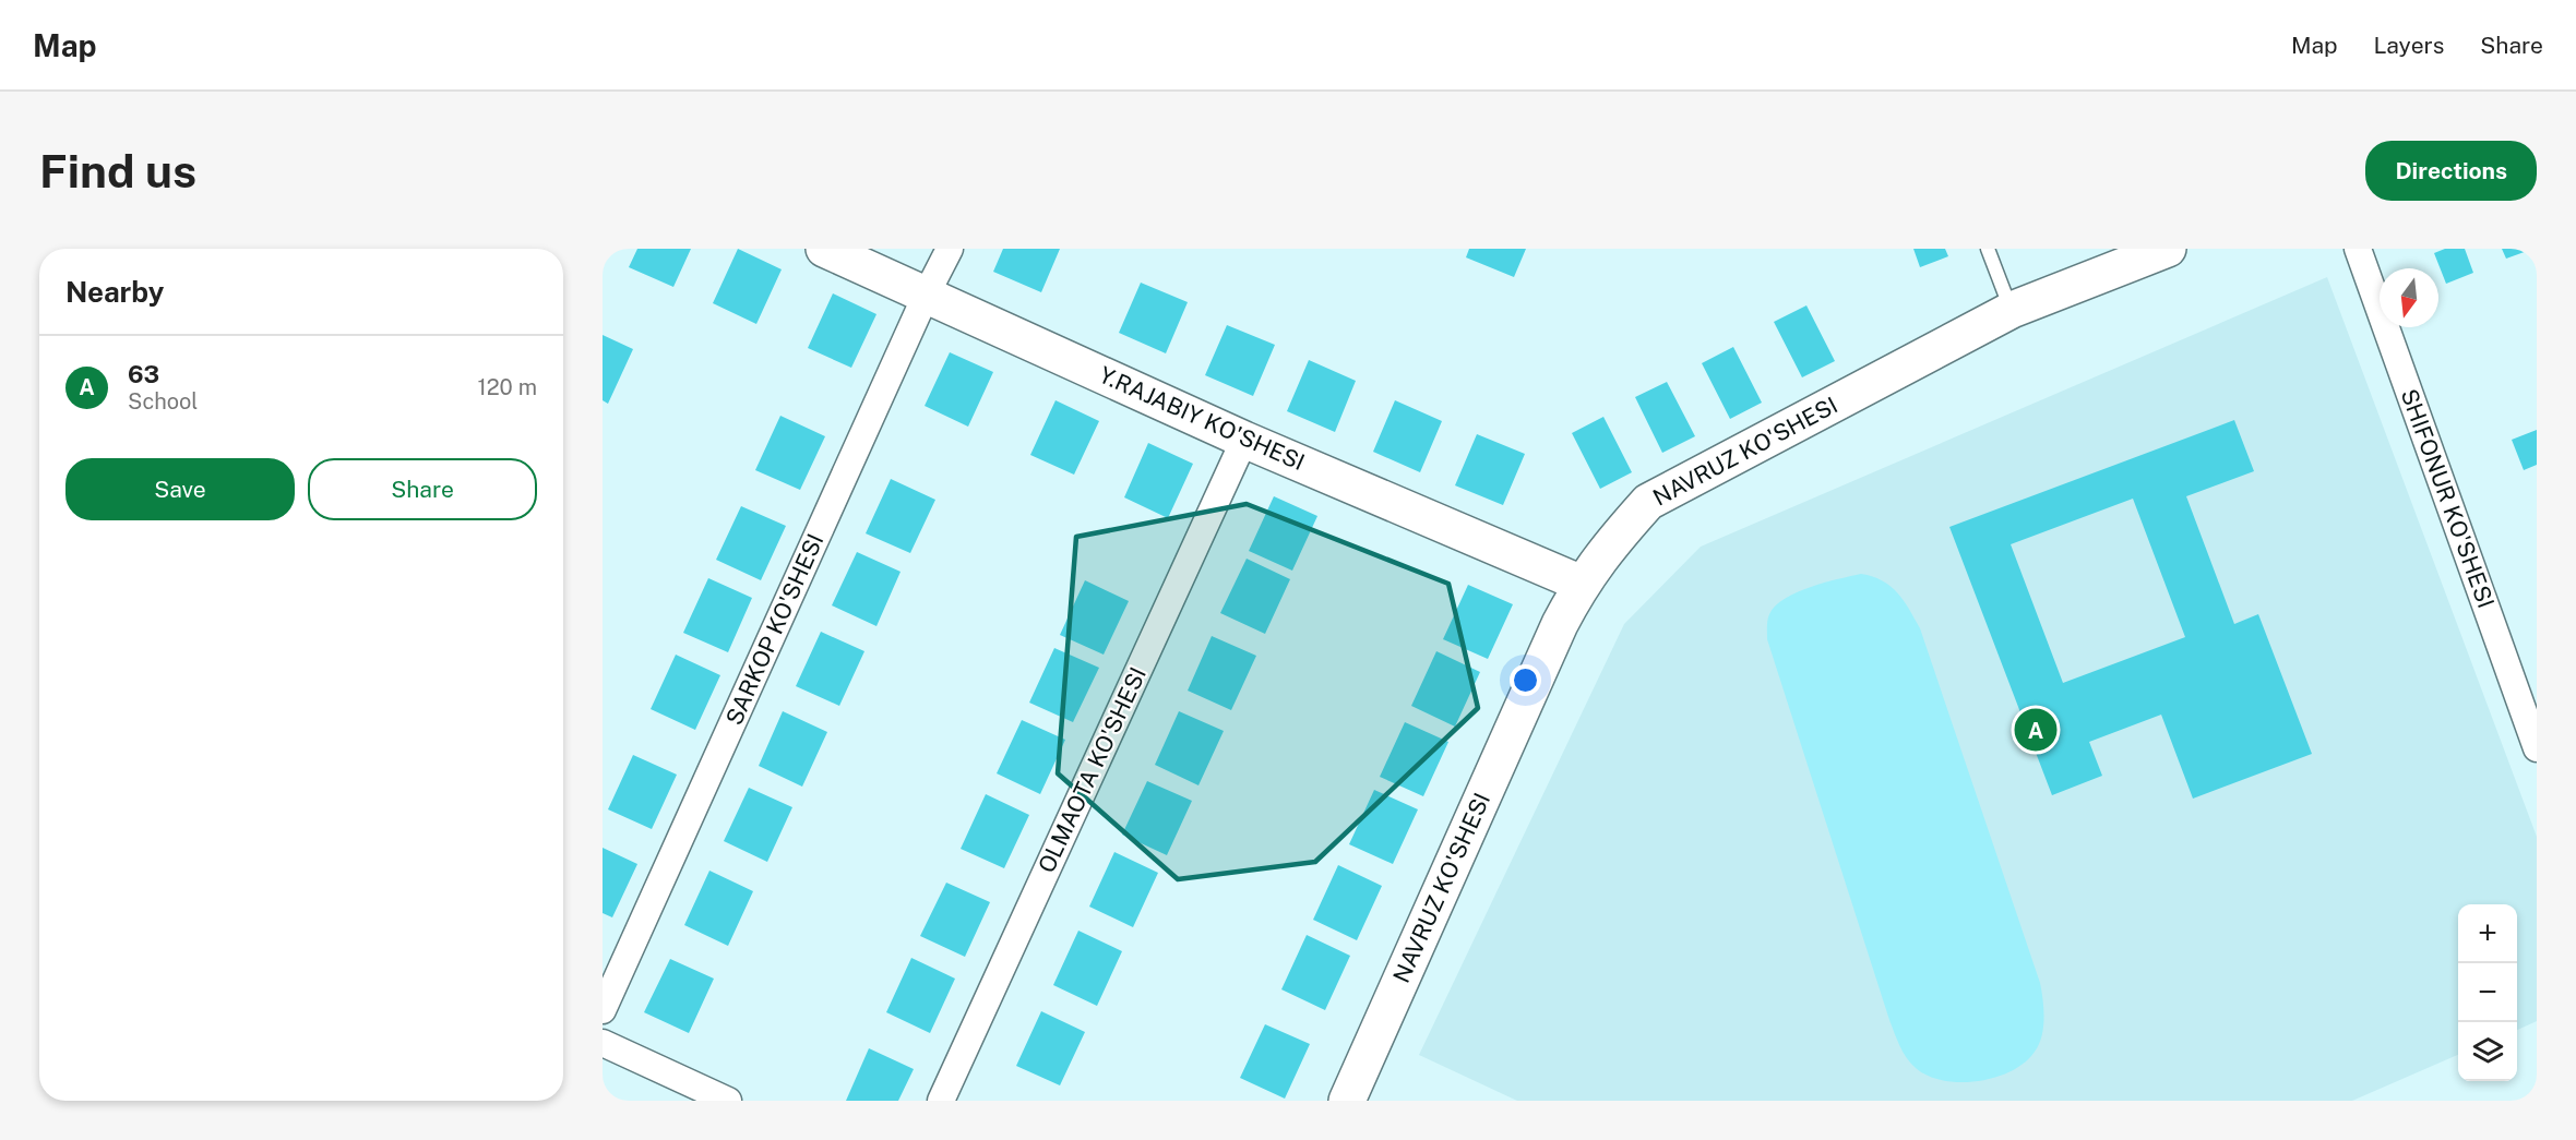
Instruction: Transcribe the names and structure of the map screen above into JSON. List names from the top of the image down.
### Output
{
  "streets": {
    "street": [
      "Y.RAJABIY KO'SHESI",
      "NAVRUZ KO'SHESI",
      "SHIFONUR KO'SHESI",
      "SARKOP KO'SHESI",
      "OLMAOTA KO'SHESI"
    ]
  },
  "crossings": [
    ["Y.RAJABIY KO'SHESI", "NAVRUZ KO'SHESI"],
    ["Y.RAJABIY KO'SHESI", "SARKOP KO'SHESI"],
    ["Y.RAJABIY KO'SHESI", "OLMAOTA KO'SHESI"]
  ],
  "north": "bottom",
  "page": {
    "header": "Map",
    "nav": ["Map", "Layers", "Share"],
    "buttons": [
      "Directions",
      ["Save", "Share"]
    ],
    "title": "Find us",
    "heading": "Nearby",
    "list": [
      {
        "mark": "A",
        "name": "63",
        "note": "School",
        "value": "120 m"
      }
    ],
    "pins": "A",
    "map_buttons": ["+", "−"]
  }
}
